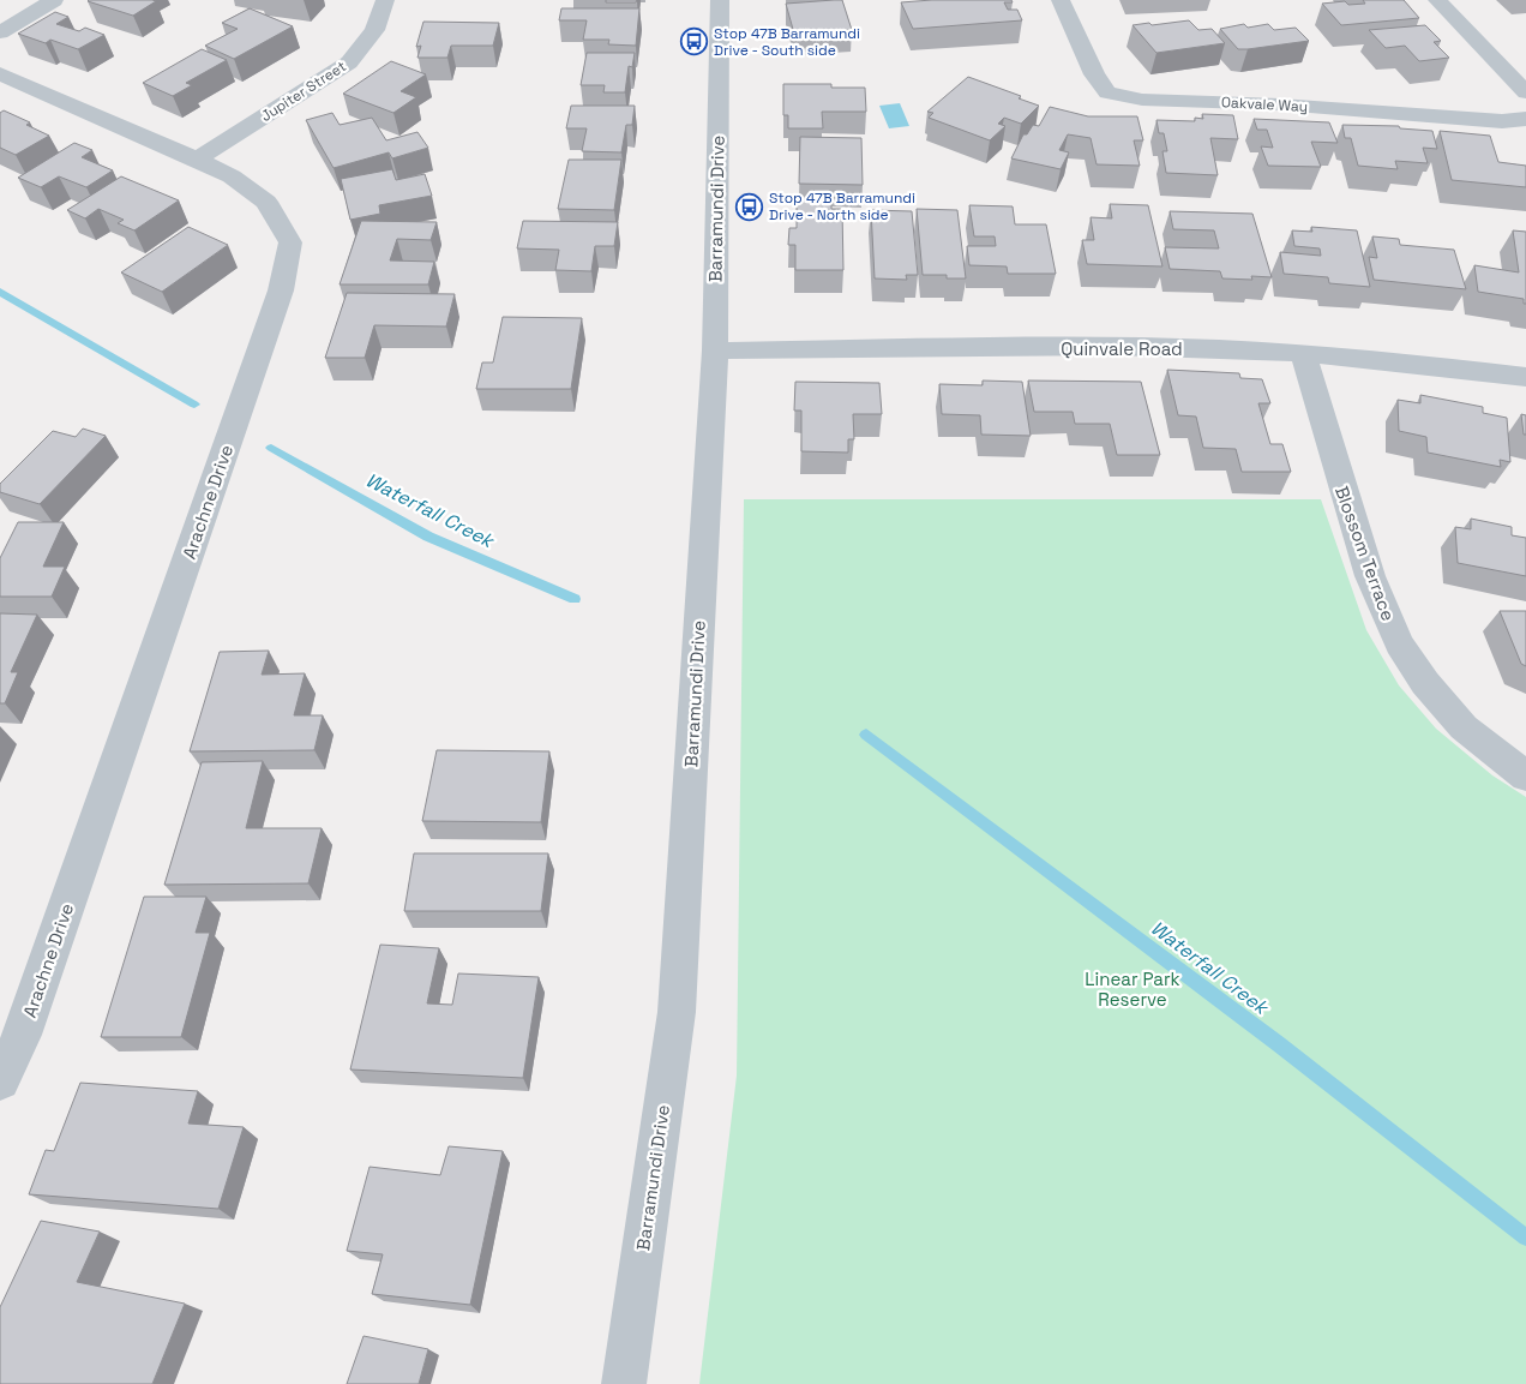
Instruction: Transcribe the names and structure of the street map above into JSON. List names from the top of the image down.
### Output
{
  "streets": {
    "street": [
      "Jupiter Street",
      "Oakvale Way",
      "Barramundi Drive",
      "Quinvale Road",
      "Arachne Drive",
      "Blossom Terrace"
    ]
  },
  "crossings": [
    ["Jupiter Street", "Arachne Drive"],
    ["Barramundi Drive", "Quinvale Road"],
    ["Quinvale Road", "Blossom Terrace"]
  ],
  "water": ["Waterfall Creek"],
  "parks": ["Linear Park Reserve"],
  "places": {
    "bus stop": ["Stop 47B Barramundi Drive - South side", "Stop 47B Barramundi Drive - North side"]
  }
}
